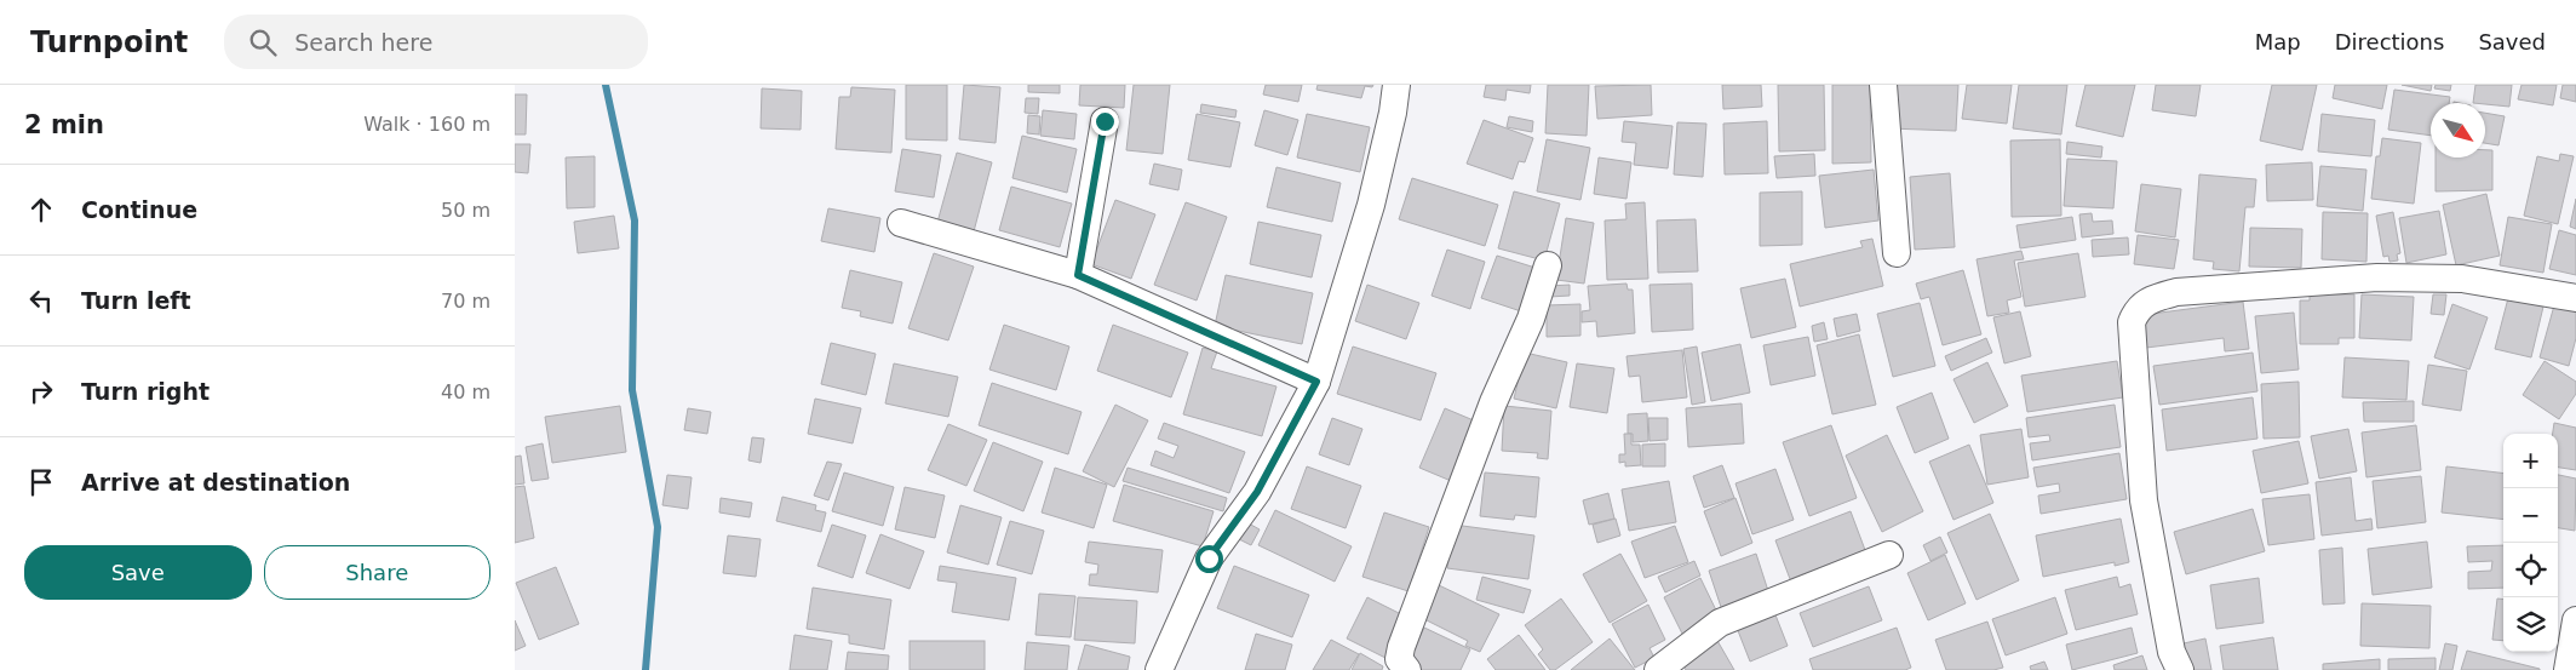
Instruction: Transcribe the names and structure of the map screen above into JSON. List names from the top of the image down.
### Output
{
  "north": "bottom right",
  "page": {
    "header": "Turnpoint",
    "search": "Search here",
    "nav": ["Map", "Directions", "Saved"],
    "heading": ["2 min", "Walk · 160 m"],
    "list": [
      ["Continue", "50 m"],
      ["Turn left", "70 m"],
      ["Turn right", "40 m"],
      "Arrive at destination"
    ],
    "map_buttons": ["+", "−"],
    "buttons": ["Save", "Share"]
  }
}
